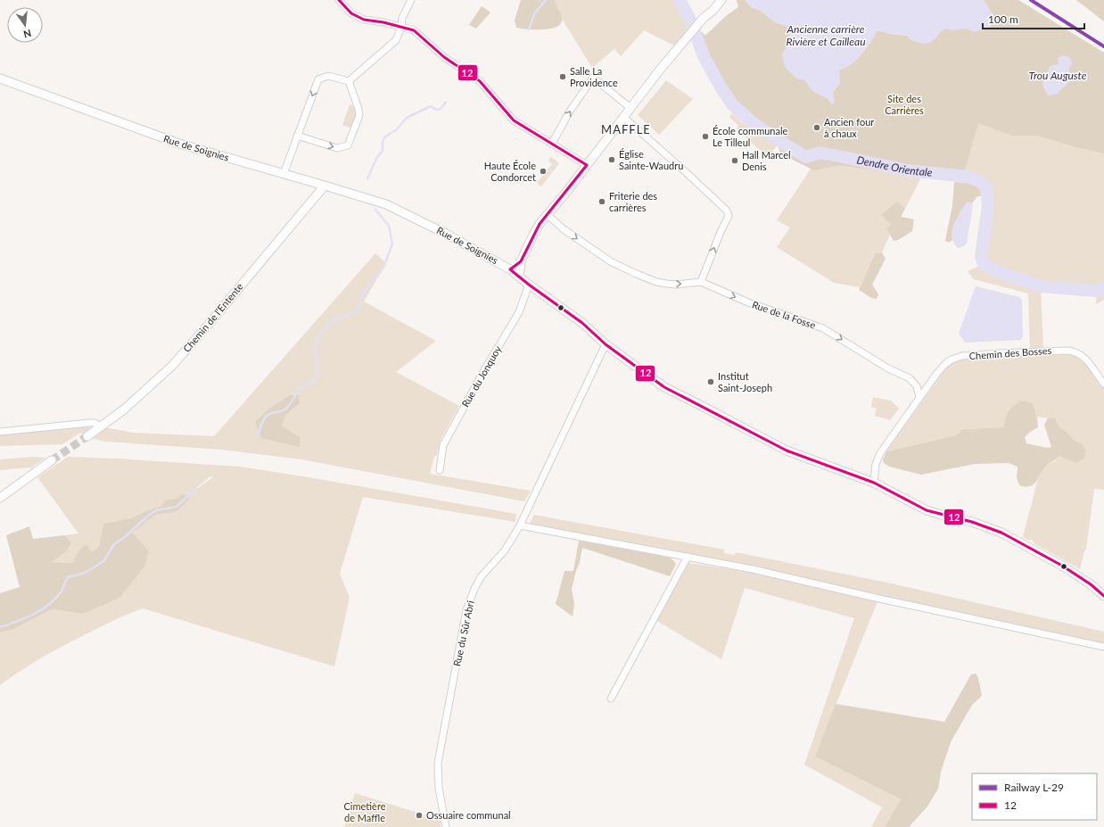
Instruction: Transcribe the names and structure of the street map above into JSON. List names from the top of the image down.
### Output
{
  "streets": {
    "street": [
      "Rue de Soignies",
      "Rue de la Fosse",
      "Chemin de l'Entente",
      "Chemin des Bosses",
      "Rue du Jonquoy",
      "Rue du Sûr Abri"
    ]
  },
  "crossings": [
    ["Rue de Soignies", "Chemin de l'Entente"],
    ["Rue de Soignies", "Rue du Jonquoy"],
    ["Rue de Soignies", "Rue du Sûr Abri"],
    ["Rue de la Fosse", "Chemin des Bosses"]
  ],
  "one_way": ["Rue de la Fosse"],
  "districts": ["MAFFLE"],
  "water": ["Ancienne carrière Rivière et Cailleau", "Trou Auguste", "Dendre Orientale"],
  "parks": ["Site des Carrières", "Cimetière de Maffle"],
  "places": [
    "Salle La Providence",
    "Ancien four à chaux",
    "École communale Le Tilleul",
    "Église Sainte-Waudru",
    "Hall Marcel Denis",
    "Haute École Condorcet",
    "Friterie des carrières",
    "Institut Saint-Joseph",
    "Ossuaire communal"
  ],
  "lines": ["rail line L-29", "transit line 12"],
  "legend": ["Railway L-29", "12"],
  "scale_bar": "100 m",
  "north": "bottom"
}
